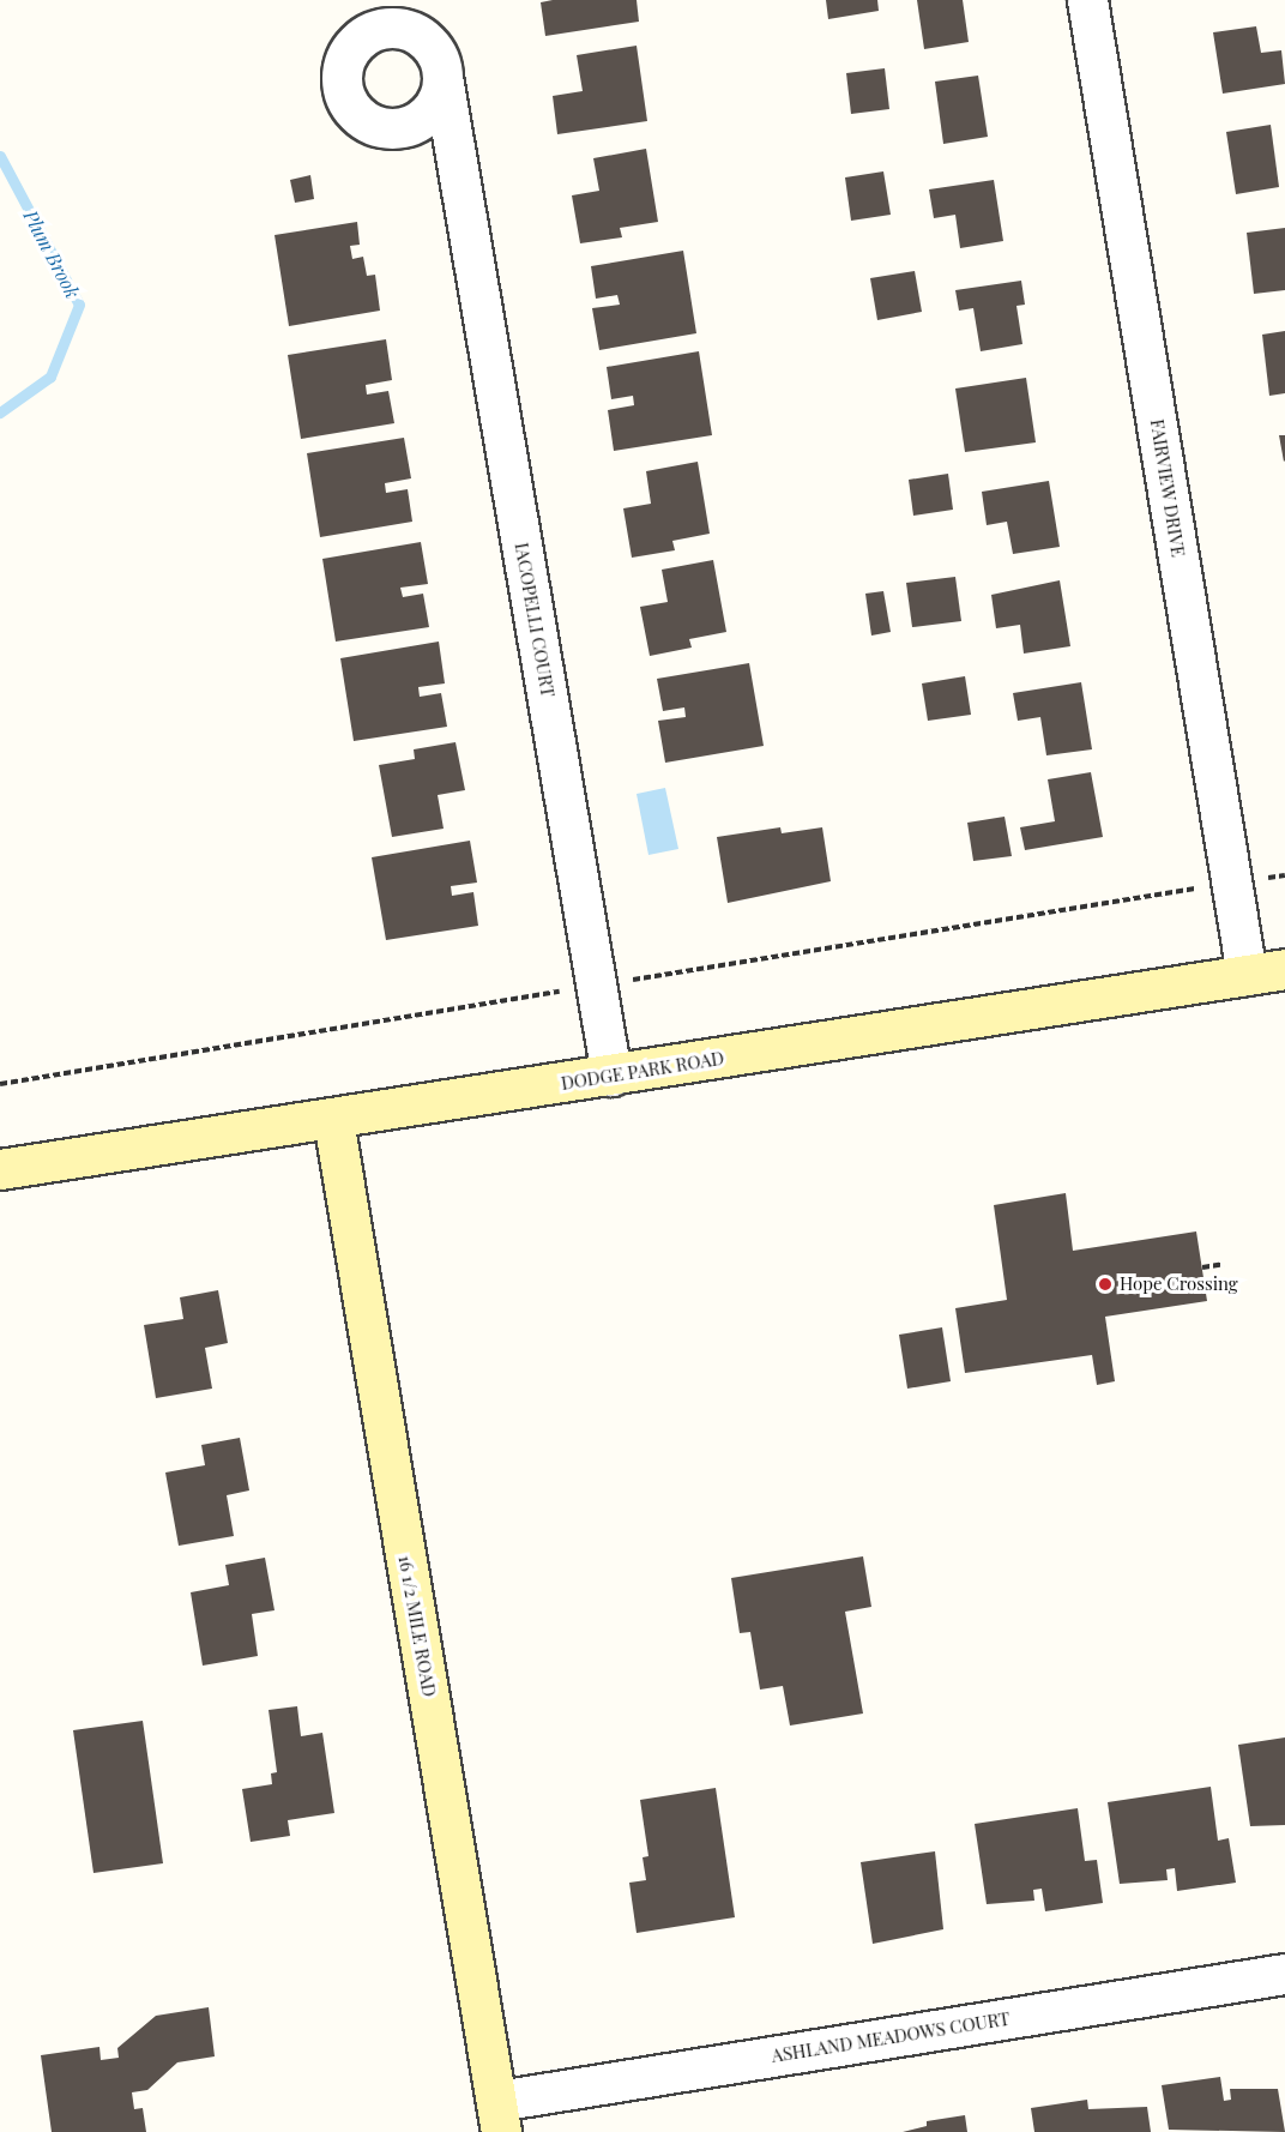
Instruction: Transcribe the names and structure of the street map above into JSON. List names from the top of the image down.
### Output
{
  "streets": {
    "street": [
      "FAIRVIEW DRIVE",
      "IACOPELLI COURT",
      "DODGE PARK ROAD",
      "16 1/2 MILE ROAD",
      "ASHLAND MEADOWS COURT"
    ]
  },
  "crossings": [
    ["FAIRVIEW DRIVE", "DODGE PARK ROAD"],
    ["IACOPELLI COURT", "DODGE PARK ROAD"],
    ["DODGE PARK ROAD", "16 1/2 MILE ROAD"],
    ["16 1/2 MILE ROAD", "ASHLAND MEADOWS COURT"]
  ],
  "water": ["Plum Brook"],
  "places": ["Hope Crossing"]
}
